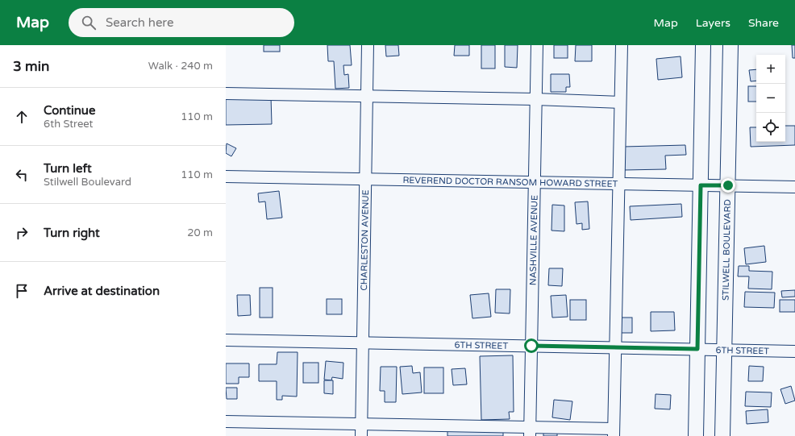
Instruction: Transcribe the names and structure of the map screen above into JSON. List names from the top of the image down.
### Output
{
  "streets": {
    "main road": ["STILWELL BOULEVARD"],
    "street": [
      "REVEREND DOCTOR RANSOM HOWARD STREET",
      "NASHVILLE AVENUE",
      "CHARLESTON AVENUE",
      "6TH STREET"
    ]
  },
  "crossings": [
    ["REVEREND DOCTOR RANSOM HOWARD STREET", "NASHVILLE AVENUE"],
    ["REVEREND DOCTOR RANSOM HOWARD STREET", "CHARLESTON AVENUE"],
    ["REVEREND DOCTOR RANSOM HOWARD STREET", "STILWELL BOULEVARD"],
    ["NASHVILLE AVENUE", "6TH STREET"],
    ["CHARLESTON AVENUE", "6TH STREET"],
    ["STILWELL BOULEVARD", "6TH STREET"]
  ],
  "page": {
    "header": "Map",
    "search": "Search here",
    "nav": ["Map", "Layers", "Share"],
    "heading": ["3 min", "Walk · 240 m"],
    "map_buttons": ["+", "−"],
    "list": [
      ["Continue", "6th Street", "110 m"],
      ["Turn left", "Stilwell Boulevard", "110 m"],
      ["Turn right", "20 m"],
      "Arrive at destination"
    ]
  }
}
